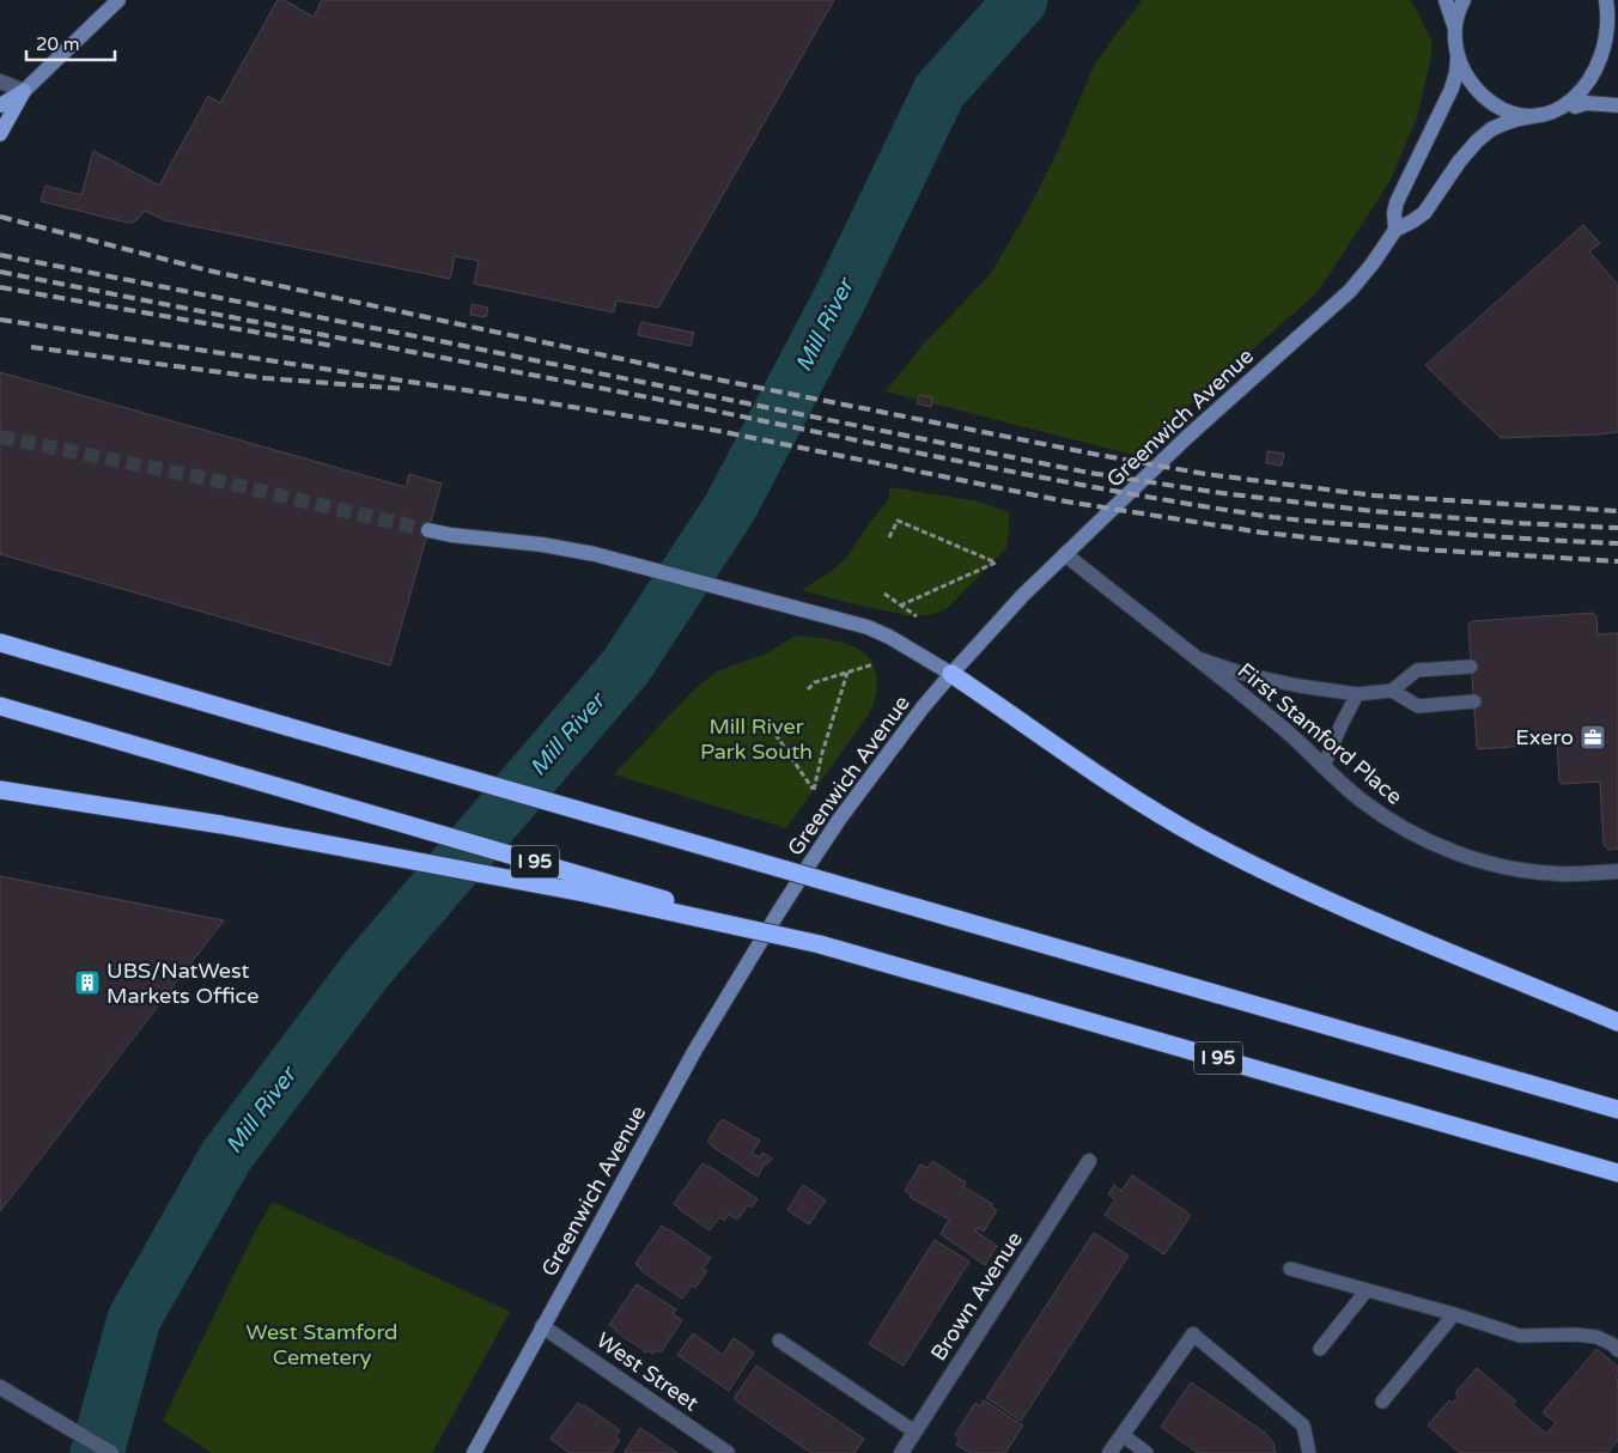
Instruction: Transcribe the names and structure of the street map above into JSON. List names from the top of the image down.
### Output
{
  "streets": {
    "highway": ["I 95"],
    "main road": ["Greenwich Avenue"],
    "street": ["First Stamford Place", "Brown Avenue", "West Street"]
  },
  "crossings": [
    ["Greenwich Avenue", "First Stamford Place"],
    ["Greenwich Avenue", "West Street"]
  ],
  "water": ["Mill River"],
  "parks": ["Mill River Park South", "West Stamford Cemetery"],
  "places": {
    "office": ["Exero"],
    "building": ["UBS/NatWest Markets Office"]
  },
  "scale_bar": "20 m"
}
